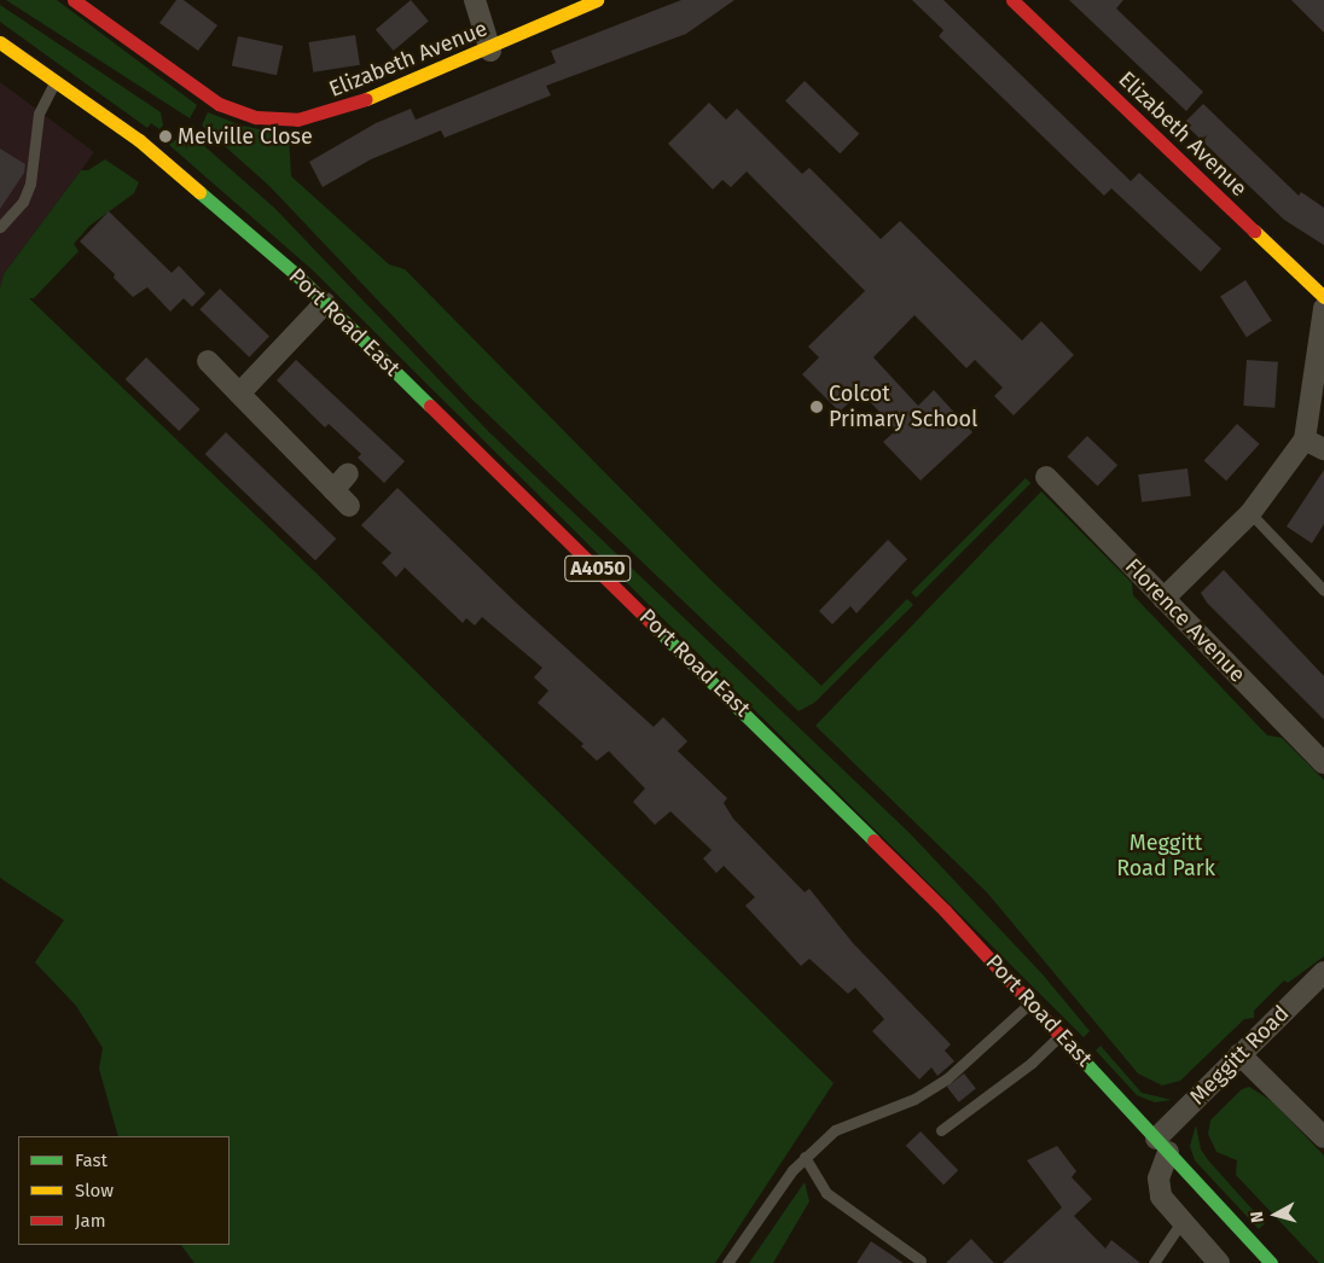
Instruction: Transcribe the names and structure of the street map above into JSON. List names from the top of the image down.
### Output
{
  "streets": {
    "main road": ["Elizabeth Avenue", "Port Road East", "A4050"],
    "street": ["Florence Avenue", "Meggitt Road"]
  },
  "crossings": [
    ["Port Road East", "Meggitt Road"]
  ],
  "parks": ["Meggitt Road Park"],
  "places": ["Melville Close", "Colcot Primary School"],
  "legend": ["Fast", "Slow", "Jam"],
  "north": "left"
}
